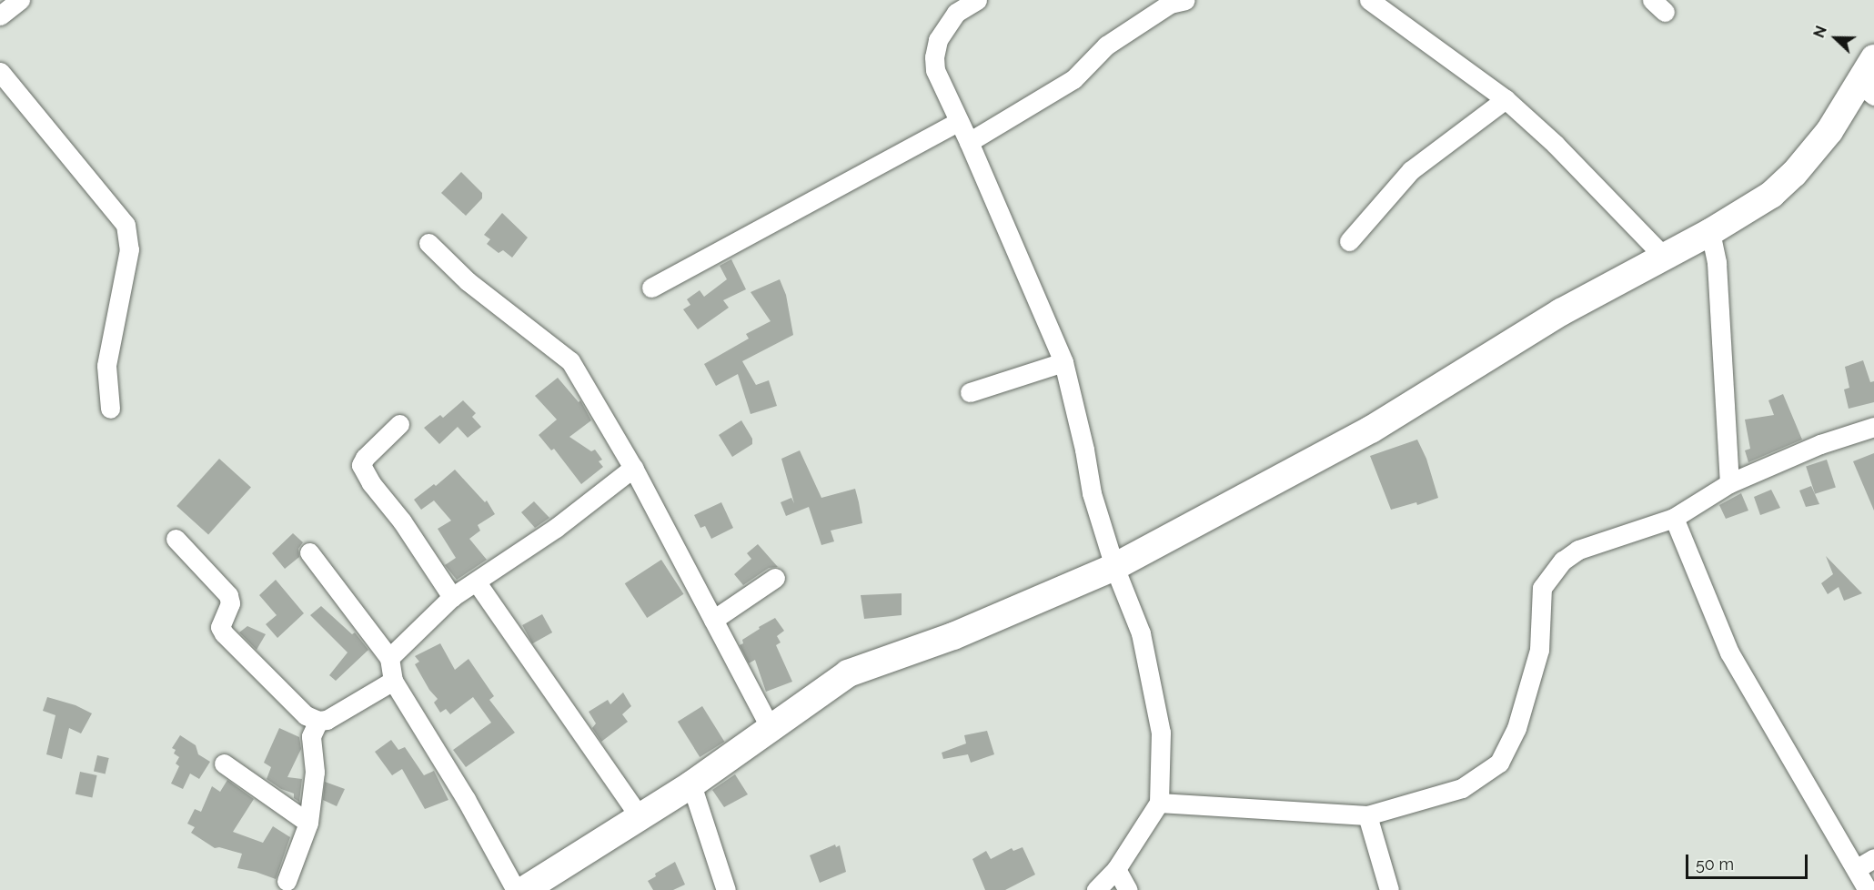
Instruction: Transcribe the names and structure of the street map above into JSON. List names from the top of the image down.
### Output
{
  "scale_bar": "50 m",
  "north": "left"
}
